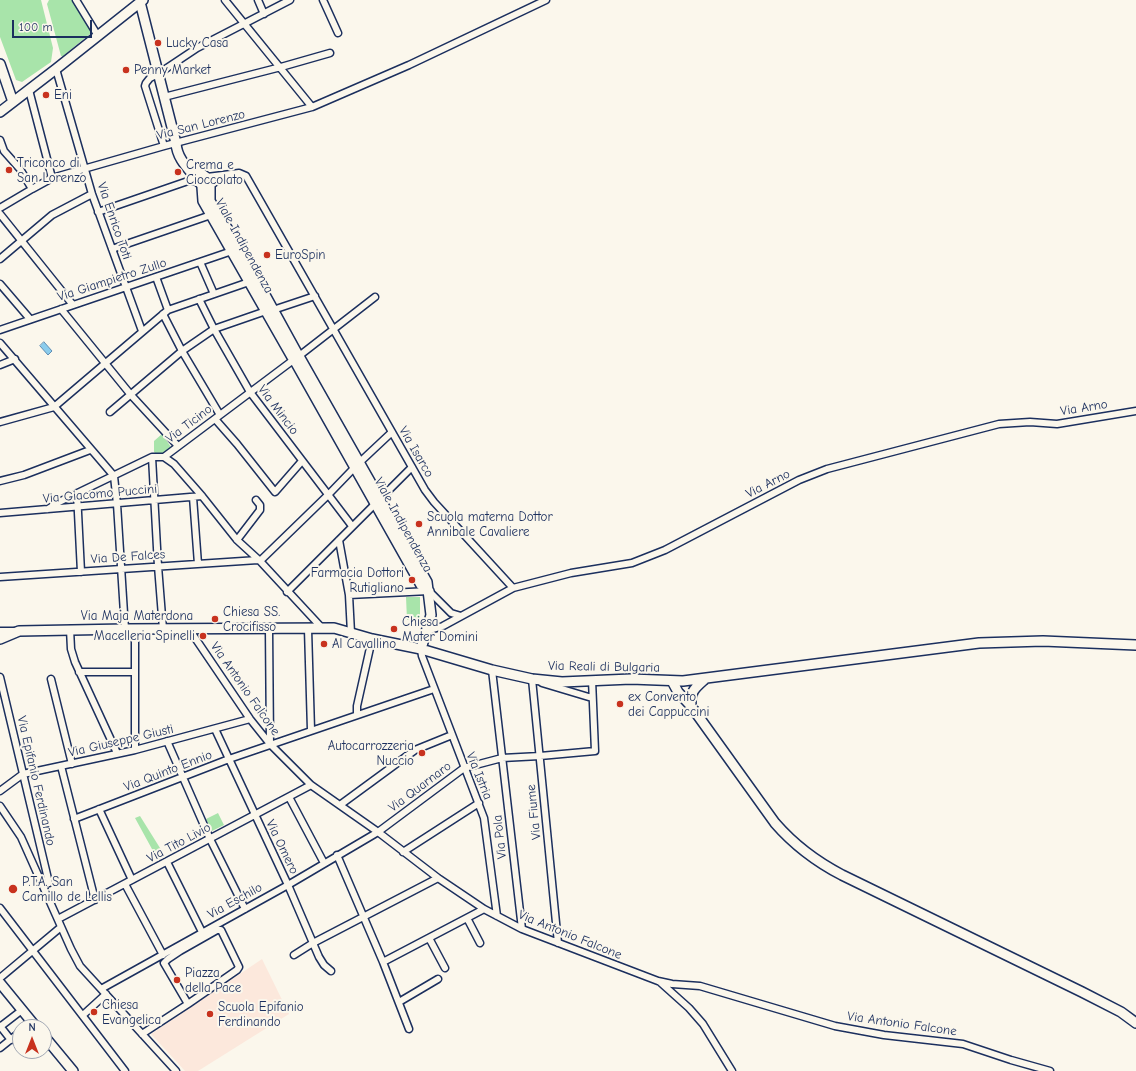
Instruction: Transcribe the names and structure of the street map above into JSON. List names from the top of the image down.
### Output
{
  "streets": {
    "main road": ["Viale Indipendenza", "Via Maja Materdona", "Via Reali di Bulgaria"],
    "street": [
      "Via San Lorenzo",
      "Via Enrico Toti",
      "Via Giampietro Zullo",
      "Via Arno",
      "Via Mincio",
      "Via Ticino",
      "Via Isarco",
      "Via Giacomo Puccini",
      "Via De Falces",
      "Via Antonio Falcone",
      "Via Giuseppe Giusti",
      "Via Quinto Ennio",
      "Via Istria",
      "Via Epifanio Ferdinando",
      "Via Quarnaro",
      "Via Fiume",
      "Via Pola",
      "Via Tito Livio",
      "Via Omero",
      "Via Eschilo"
    ]
  },
  "crossings": [
    ["Via San Lorenzo", "Via Enrico Toti"],
    ["Via Enrico Toti", "Via Giampietro Zullo"],
    ["Viale Indipendenza", "Via Giampietro Zullo"],
    ["Viale Indipendenza", "Via Arno"],
    ["Viale Indipendenza", "Via Ticino"],
    ["Viale Indipendenza", "Via Isarco"],
    ["Viale Indipendenza", "Via Maja Materdona"],
    ["Viale Indipendenza", "Via Reali di Bulgaria"],
    ["Viale Indipendenza", "Via Istria"],
    ["Via Arno", "Via Isarco"],
    ["Via Mincio", "Via Ticino"],
    ["Via Ticino", "Via Isarco"],
    ["Via Ticino", "Via Giacomo Puccini"],
    ["Via Maja Materdona", "Via Reali di Bulgaria"],
    ["Via Maja Materdona", "Via Antonio Falcone"],
    ["Via Maja Materdona", "Via Istria"],
    ["Via Reali di Bulgaria", "Via Istria"],
    ["Via Reali di Bulgaria", "Via Quarnaro"],
    ["Via Reali di Bulgaria", "Via Fiume"],
    ["Via Reali di Bulgaria", "Via Pola"],
    ["Via Antonio Falcone", "Via Giuseppe Giusti"],
    ["Via Antonio Falcone", "Via Quinto Ennio"],
    ["Via Antonio Falcone", "Via Istria"],
    ["Via Antonio Falcone", "Via Quarnaro"],
    ["Via Antonio Falcone", "Via Fiume"],
    ["Via Antonio Falcone", "Via Pola"],
    ["Via Antonio Falcone", "Via Tito Livio"],
    ["Via Antonio Falcone", "Via Eschilo"],
    ["Via Giuseppe Giusti", "Via Epifanio Ferdinando"],
    ["Via Giuseppe Giusti", "Via Omero"],
    ["Via Quinto Ennio", "Via Istria"],
    ["Via Quinto Ennio", "Via Omero"],
    ["Via Istria", "Via Quarnaro"],
    ["Via Quarnaro", "Via Fiume"],
    ["Via Quarnaro", "Via Pola"],
    ["Via Quarnaro", "Via Eschilo"],
    ["Via Tito Livio", "Via Omero"],
    ["Via Omero", "Via Eschilo"]
  ],
  "places": [
    "Lucky Casa",
    "Penny Market",
    "Eni",
    "Triconco di San Lorenzo",
    "Crema e Cioccolato",
    "EuroSpin",
    "Scuola materna Dottor Annibale Cavaliere",
    "Farmacia Dottori Rutigliano",
    "Chiesa SS. Crocifisso",
    "Chiesa Mater Domini",
    "Macelleria Spinelli",
    "Al Cavallino",
    "ex Convento dei Cappuccini",
    "Autocarrozzeria Nuccio",
    "P.T.A. San Camillo de Lellis",
    "Piazza della Pace",
    "Chiesa Evangelica",
    "Scuola Epifanio Ferdinando"
  ],
  "scale_bar": "100 m",
  "north": "top"
}
